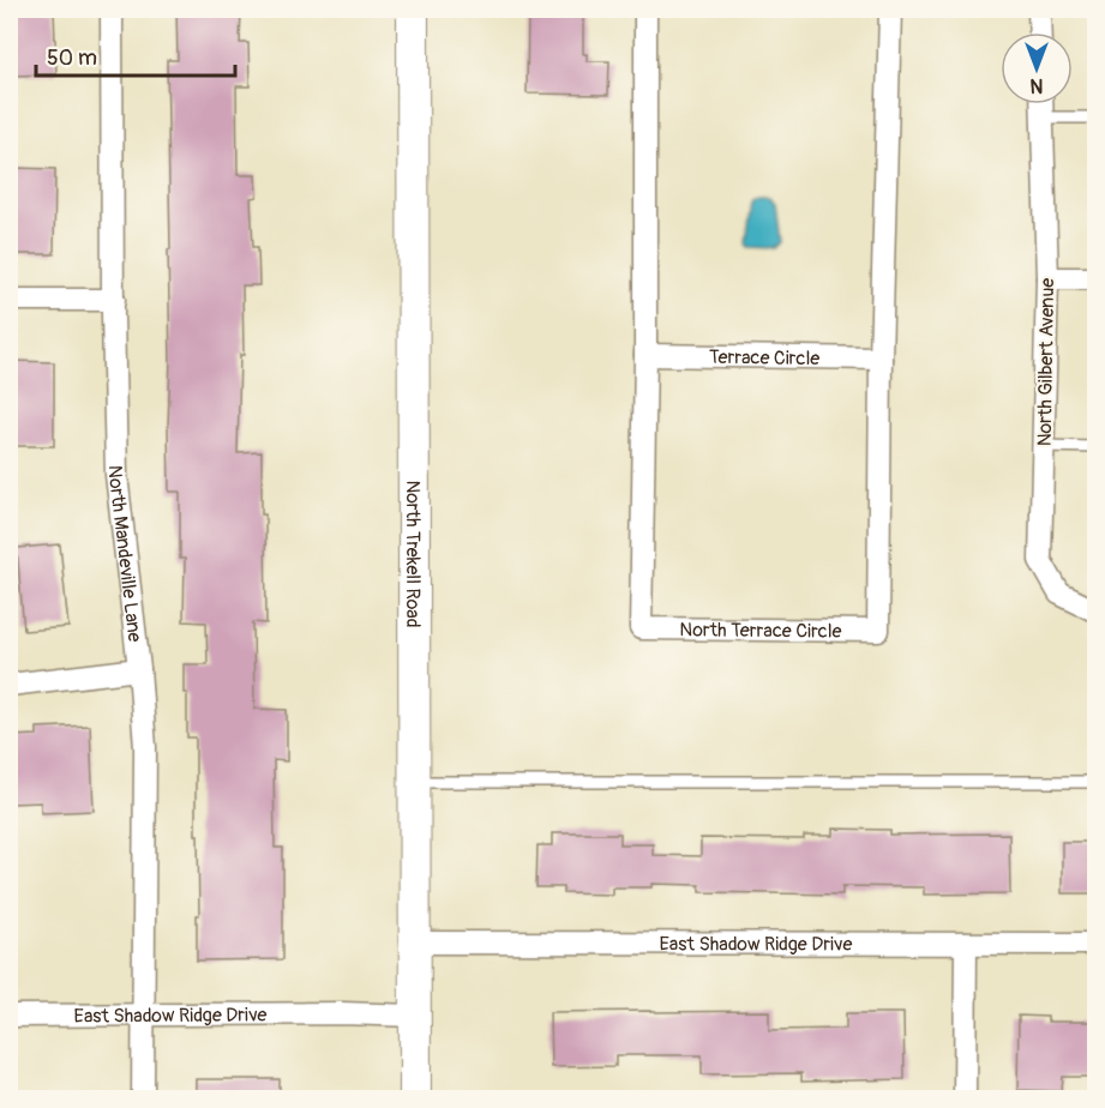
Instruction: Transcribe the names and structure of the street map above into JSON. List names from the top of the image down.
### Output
{
  "streets": {
    "main road": ["North Trekell Road"],
    "street": [
      "Terrace Circle",
      "North Gilbert Avenue",
      "North Mandeville Lane",
      "North Terrace Circle",
      "East Shadow Ridge Drive"
    ]
  },
  "crossings": [
    ["Terrace Circle", "North Terrace Circle"],
    ["North Mandeville Lane", "East Shadow Ridge Drive"],
    ["North Trekell Road", "East Shadow Ridge Drive"]
  ],
  "scale_bar": "50 m",
  "north": "bottom"
}
